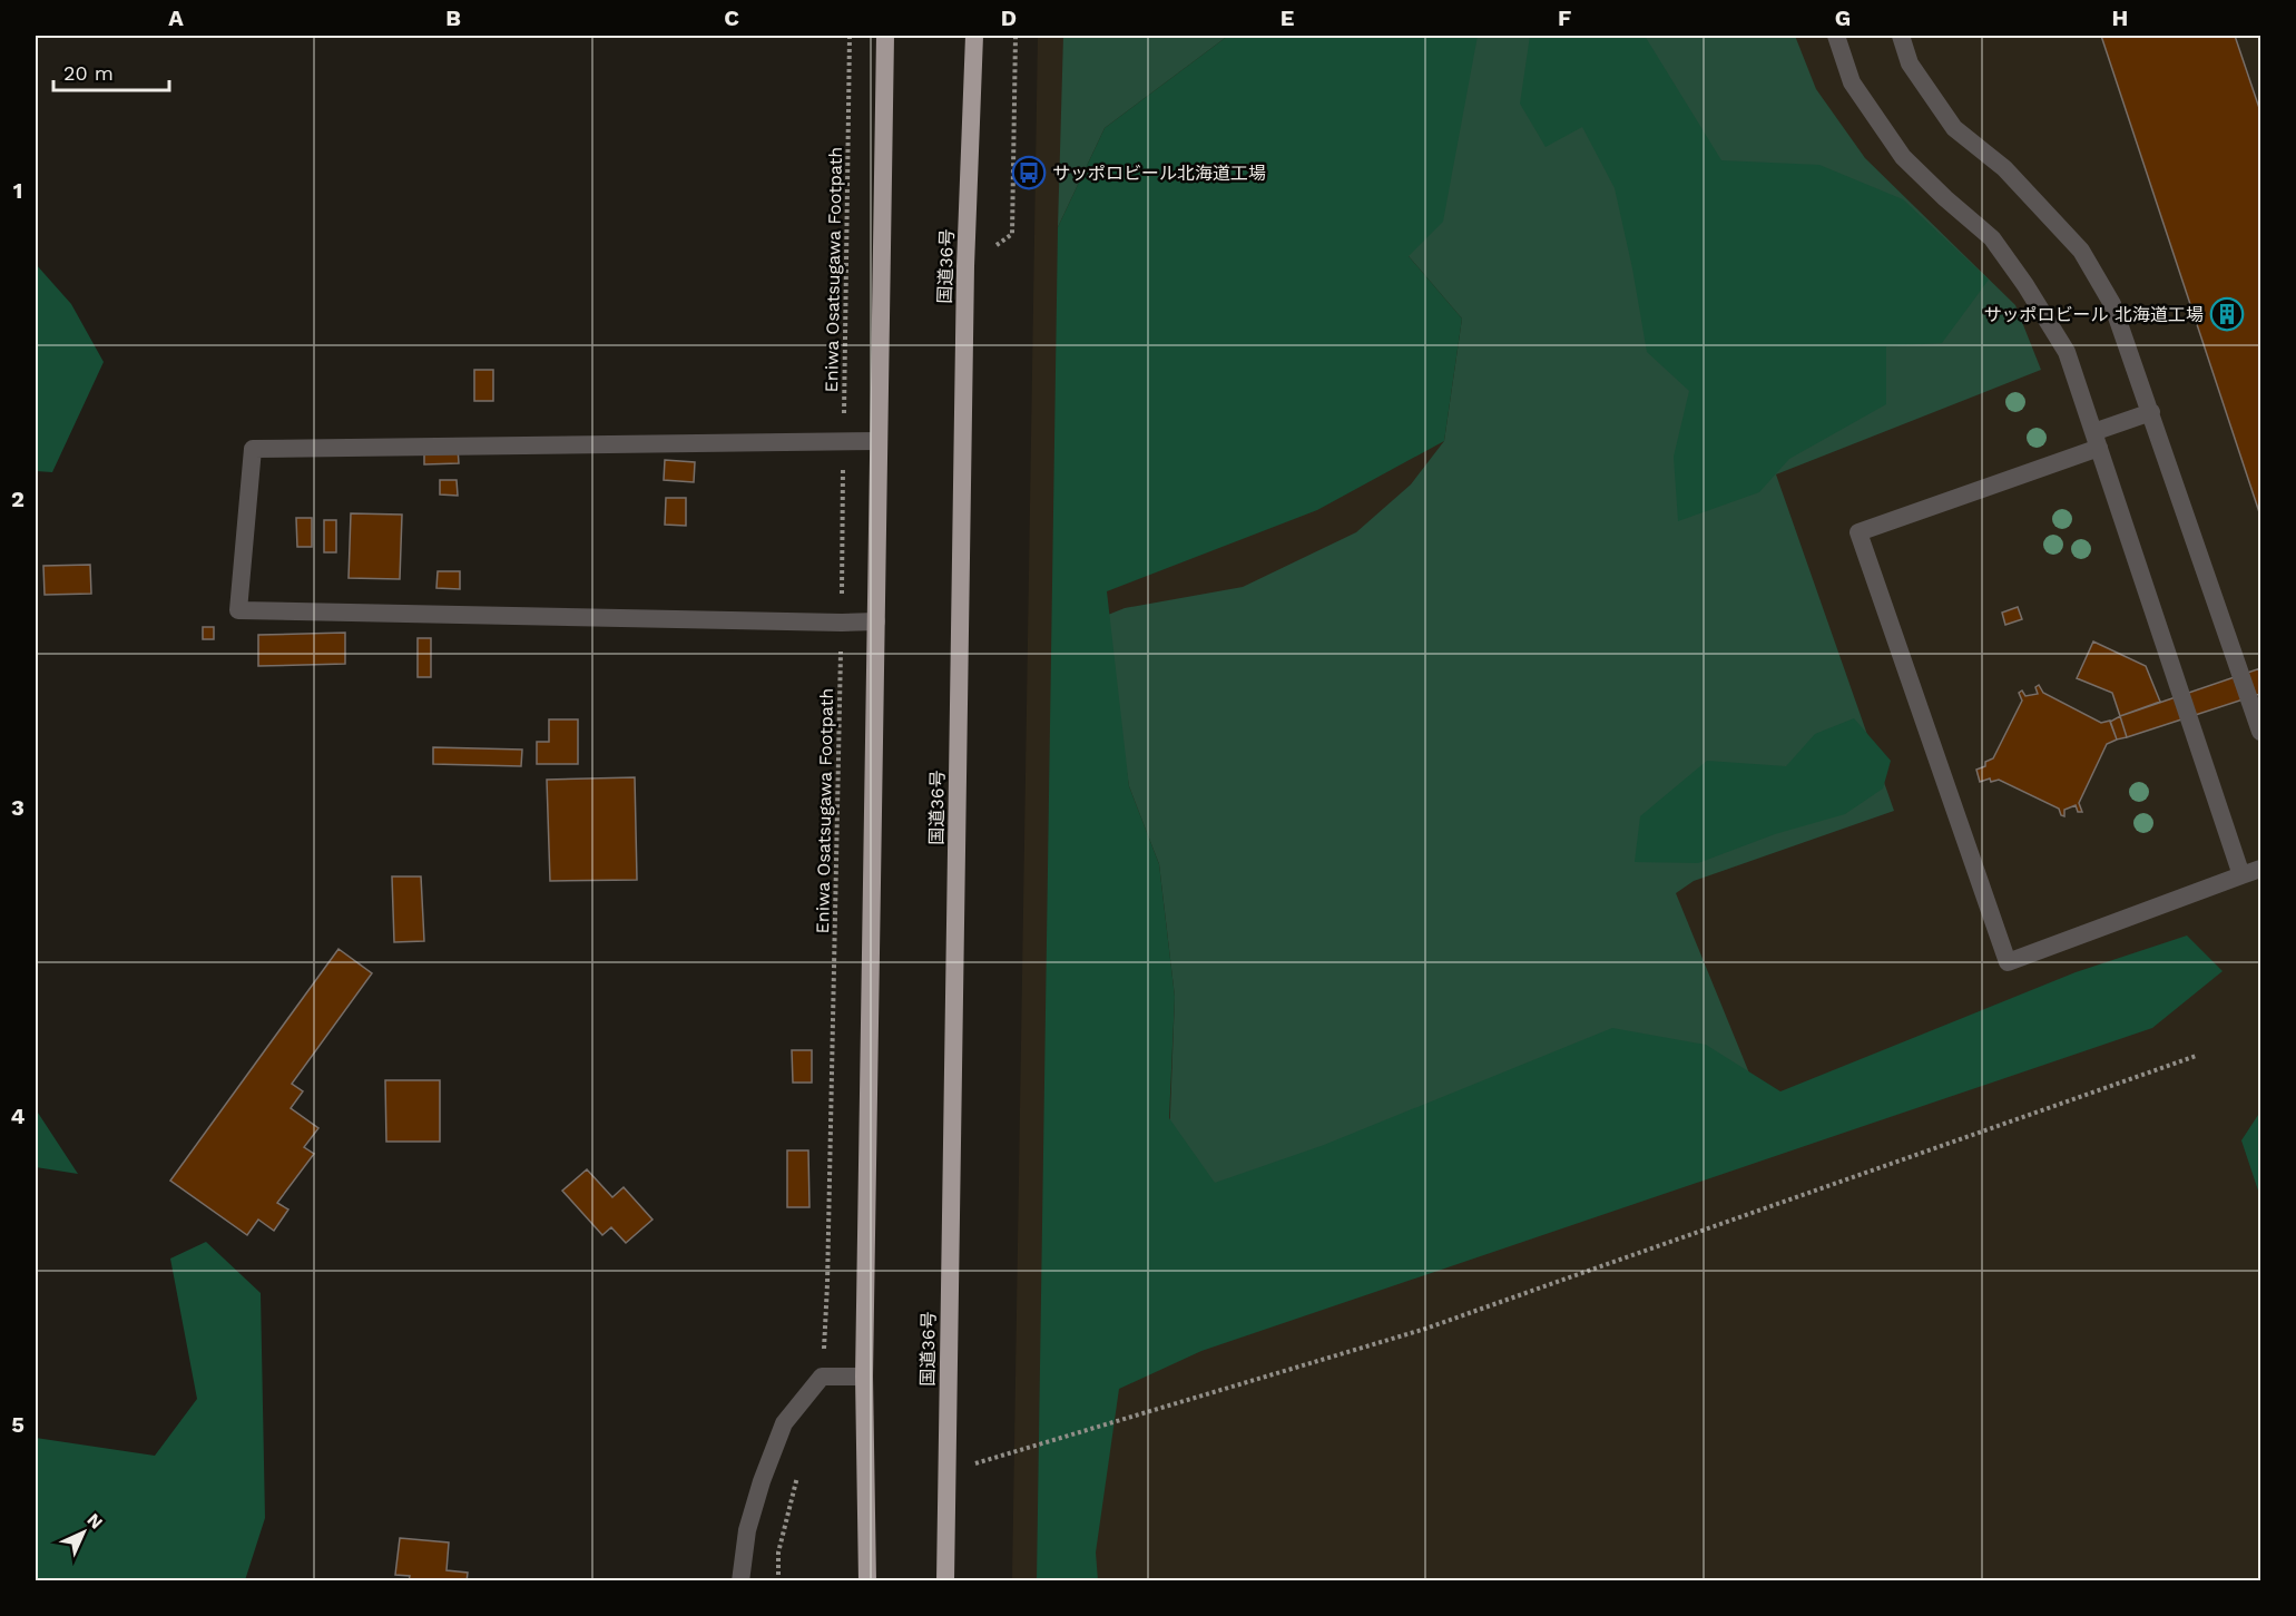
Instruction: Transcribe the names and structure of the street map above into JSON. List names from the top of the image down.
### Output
{
  "streets": {
    "highway": ["国道36号"],
    "path": ["Eniwa Osatsugawa Footpath"]
  },
  "places": {
    "bus stop": ["サッポロビール北海道工場"],
    "building": ["サッポロビール 北海道工場"]
  },
  "scale_bar": "20 m",
  "north": "top right",
  "grid": {
    "columns": [
      "A",
      "B",
      "C",
      "D",
      "E",
      "F",
      "G",
      "H"
    ],
    "rows": [
      "1",
      "2",
      "3",
      "4",
      "5"
    ]
  }
}
